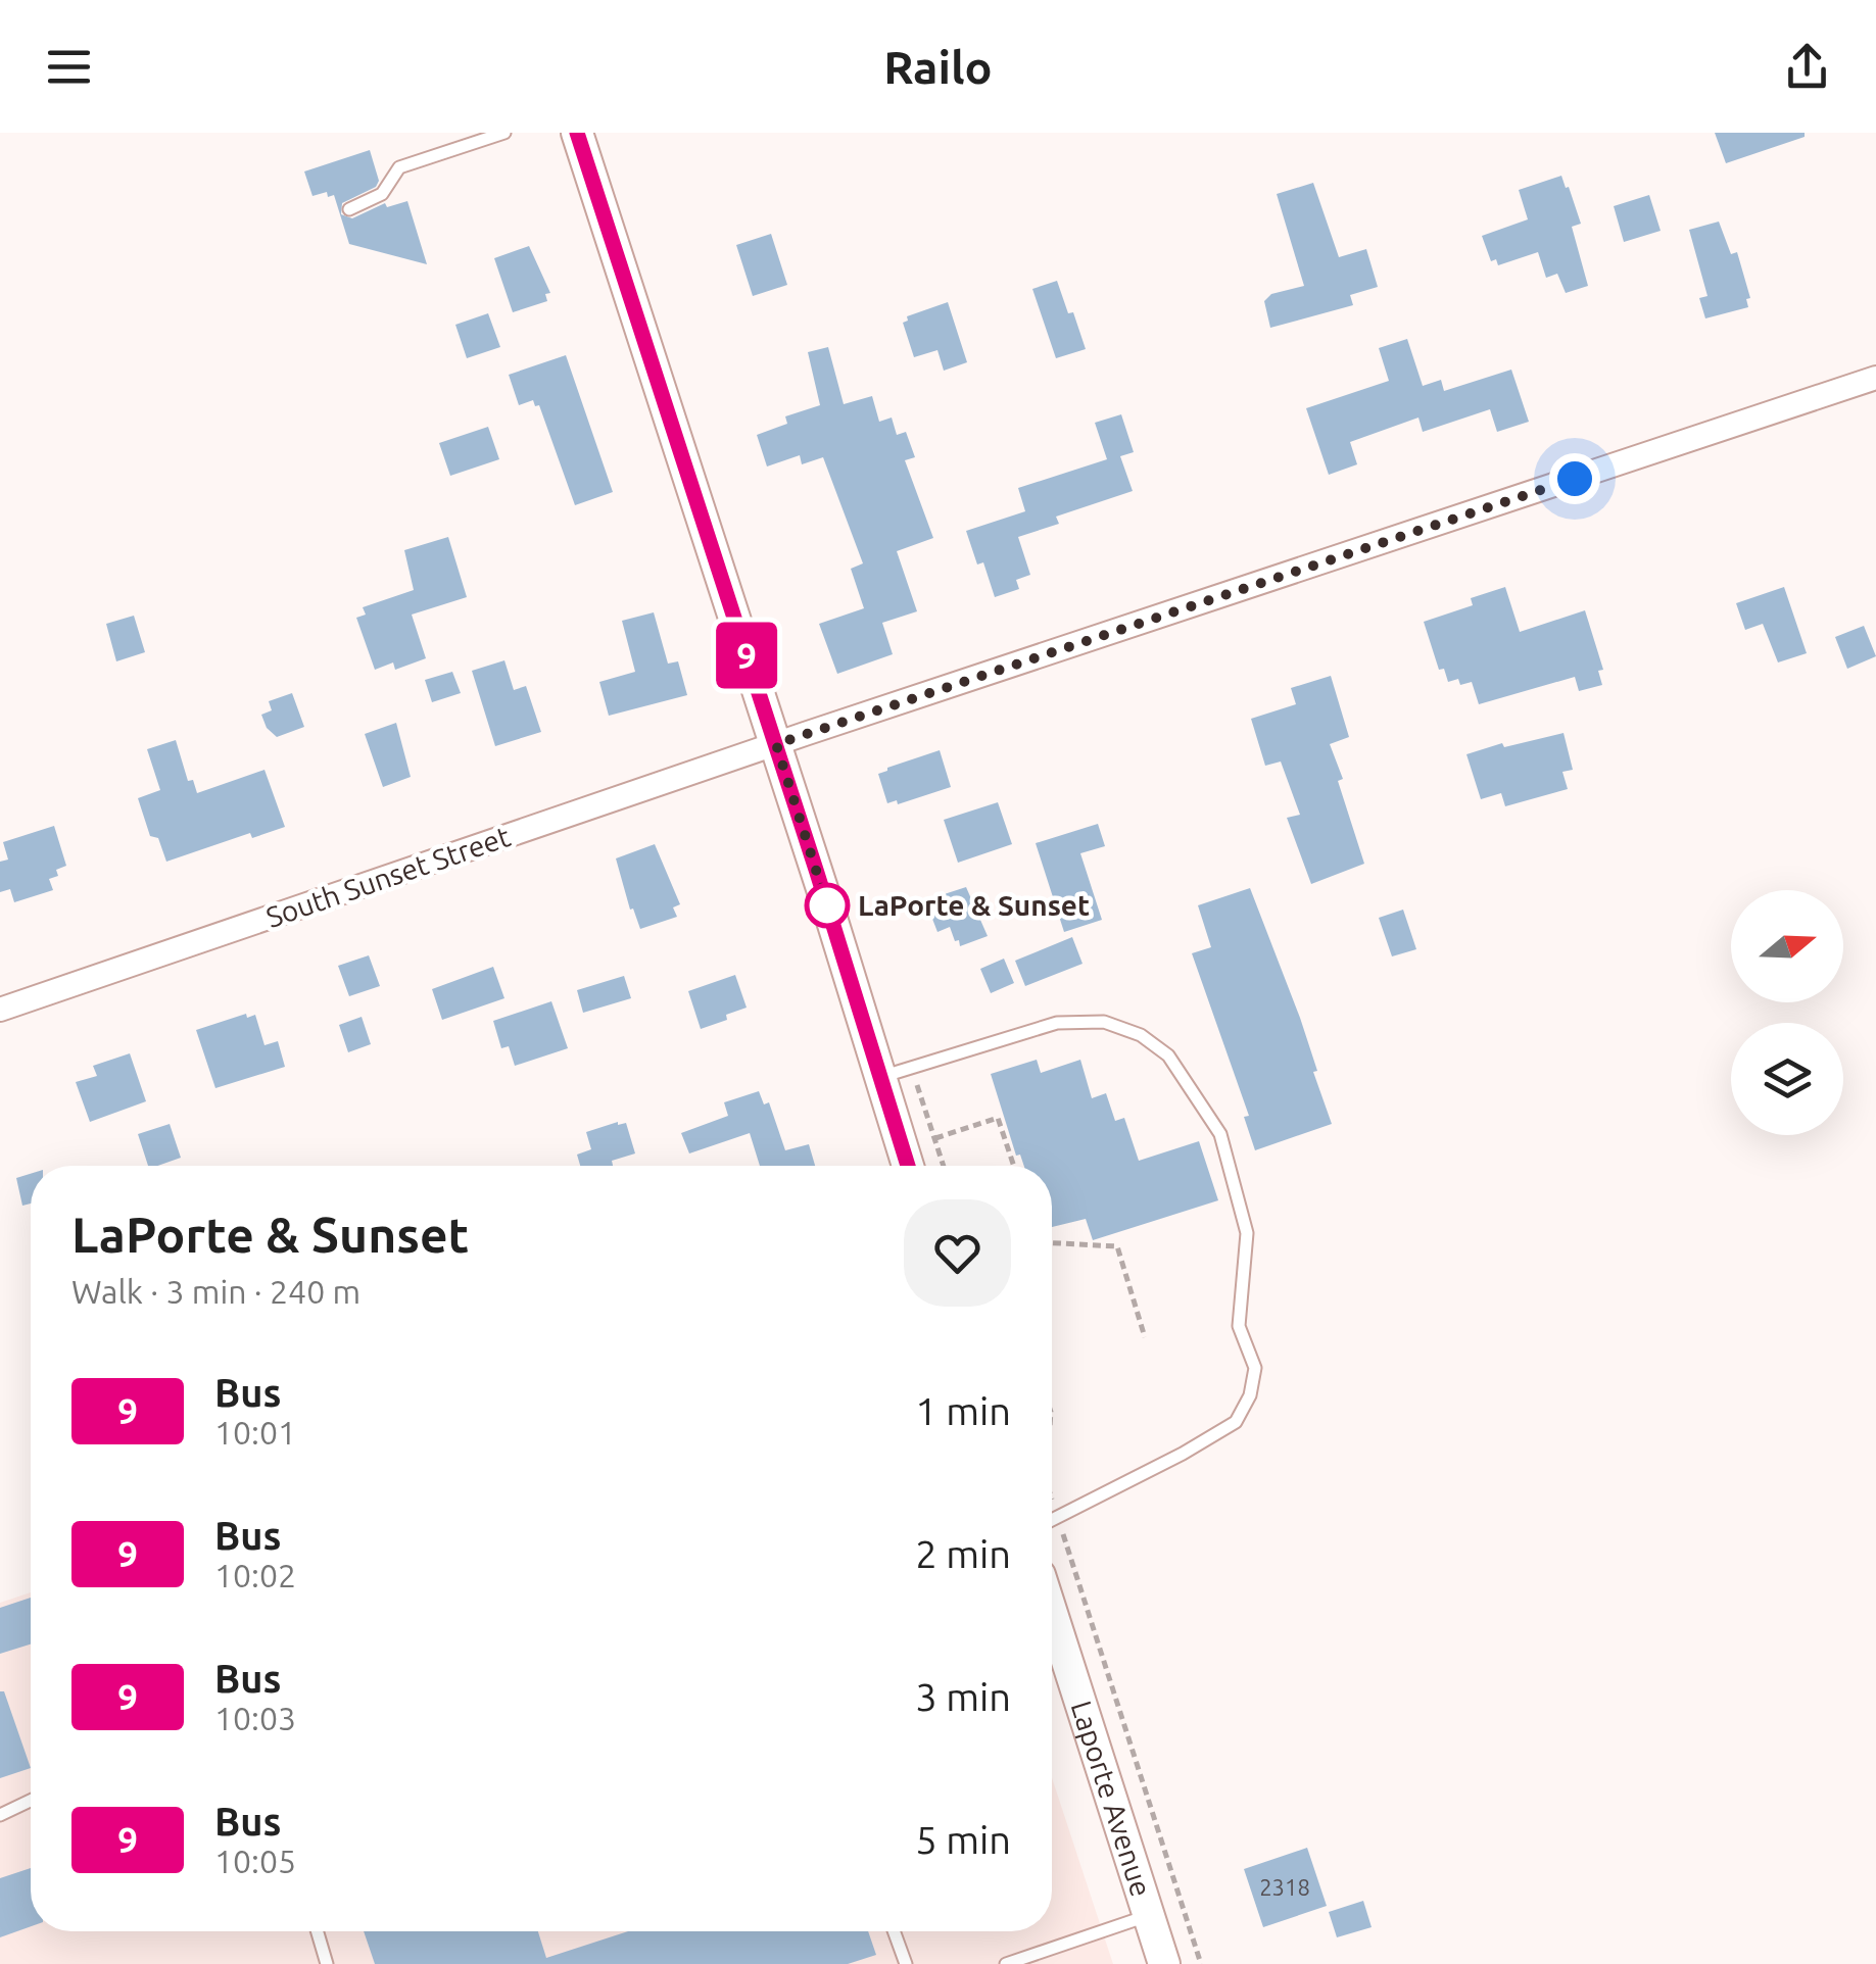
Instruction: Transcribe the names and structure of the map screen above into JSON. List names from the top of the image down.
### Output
{
  "streets": {
    "street": ["South Sunset Street", "Laporte Avenue"]
  },
  "places": ["LaPorte & Sunset"],
  "lines": ["bus line 9"],
  "house_numbers": ["2318"],
  "north": "right",
  "page": {
    "header": "Railo",
    "on_map": "9",
    "heading": ["LaPorte & Sunset", "Walk · 3 min · 240 m"],
    "list": [
      {
        "mark": "9",
        "name": "Bus",
        "note": "10:01",
        "value": "1 min"
      },
      {
        "mark": "9",
        "name": "Bus",
        "note": "10:02",
        "value": "2 min"
      },
      {
        "mark": "9",
        "name": "Bus",
        "note": "10:03",
        "value": "3 min"
      },
      {
        "mark": "9",
        "name": "Bus",
        "note": "10:05",
        "value": "5 min"
      }
    ]
  }
}
